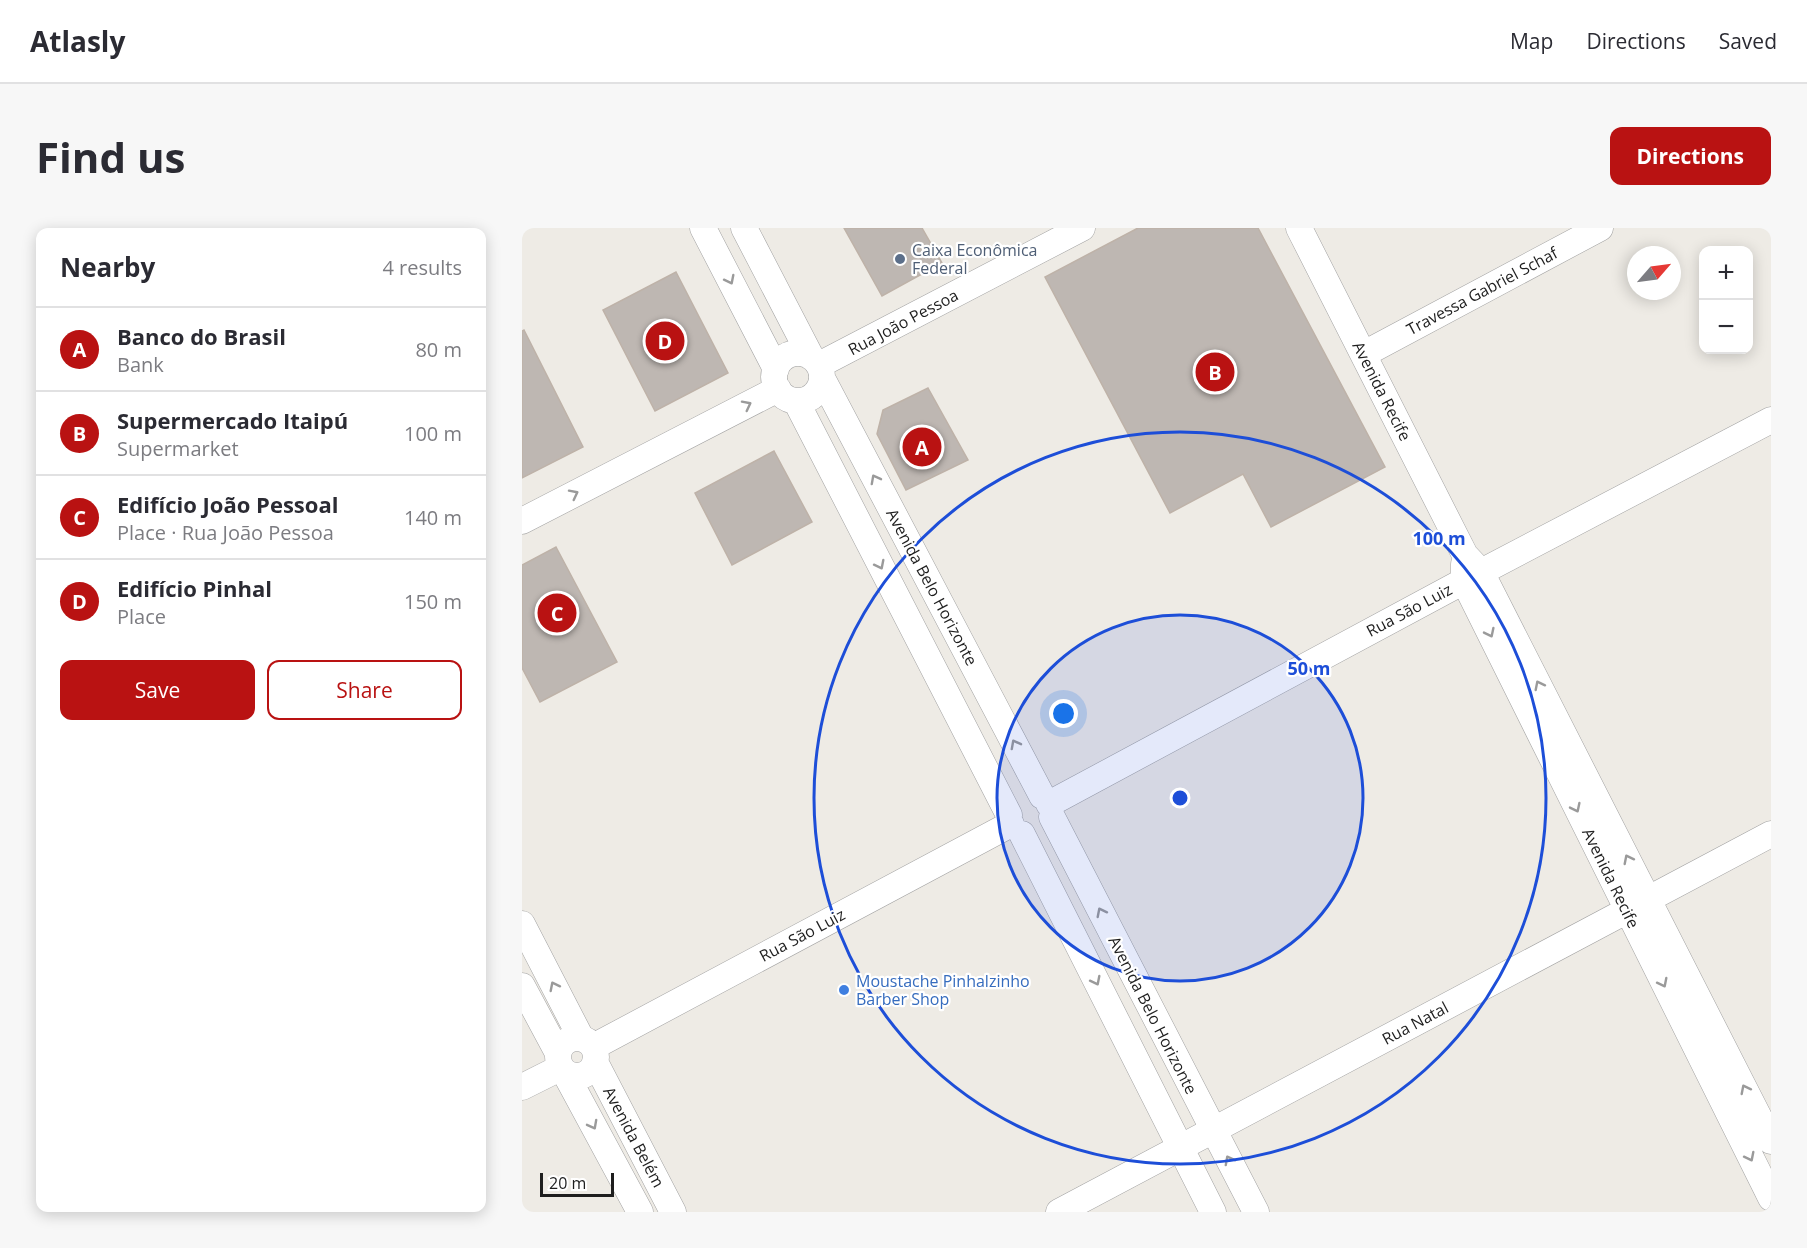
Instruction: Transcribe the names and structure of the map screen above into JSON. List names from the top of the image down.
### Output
{
  "streets": {
    "street": [
      "Travessa Gabriel Schaf",
      "Rua João Pessoa",
      "Avenida Recife",
      "Avenida Belo Horizonte",
      "Rua São Luiz",
      "Rua Natal",
      "Avenida Belém"
    ]
  },
  "crossings": [
    ["Travessa Gabriel Schaf", "Avenida Recife"],
    ["Rua João Pessoa", "Avenida Belo Horizonte"],
    ["Avenida Recife", "Rua São Luiz"],
    ["Avenida Recife", "Rua Natal"],
    ["Avenida Belo Horizonte", "Rua São Luiz"],
    ["Avenida Belo Horizonte", "Rua Natal"],
    ["Rua São Luiz", "Avenida Belém"]
  ],
  "places": ["Caixa Econômica Federal", "Moustache Pinhalzinho Barber Shop"],
  "scale_bar": "20 m",
  "north": "top right",
  "page": {
    "header": "Atlasly",
    "nav": ["Map", "Directions", "Saved"],
    "buttons": [
      "Directions",
      ["Save", "Share"]
    ],
    "title": "Find us",
    "heading": ["Nearby", "4 results"],
    "map_buttons": ["+", "−"],
    "list": [
      {
        "mark": "A",
        "name": "Banco do Brasil",
        "note": "Bank",
        "value": "80 m"
      },
      {
        "mark": "B",
        "name": "Supermercado Itaipú",
        "note": "Supermarket",
        "value": "100 m"
      },
      {
        "mark": "C",
        "name": "Edifício João Pessoal",
        "note": "Place · Rua João Pessoa",
        "value": "140 m"
      },
      {
        "mark": "D",
        "name": "Edifício Pinhal",
        "note": "Place",
        "value": "150 m"
      }
    ],
    "pins": [
      "D",
      "B",
      "A",
      "C"
    ],
    "scale": "20 m"
  },
  "rings": ["100 m", "50 m"]
}
